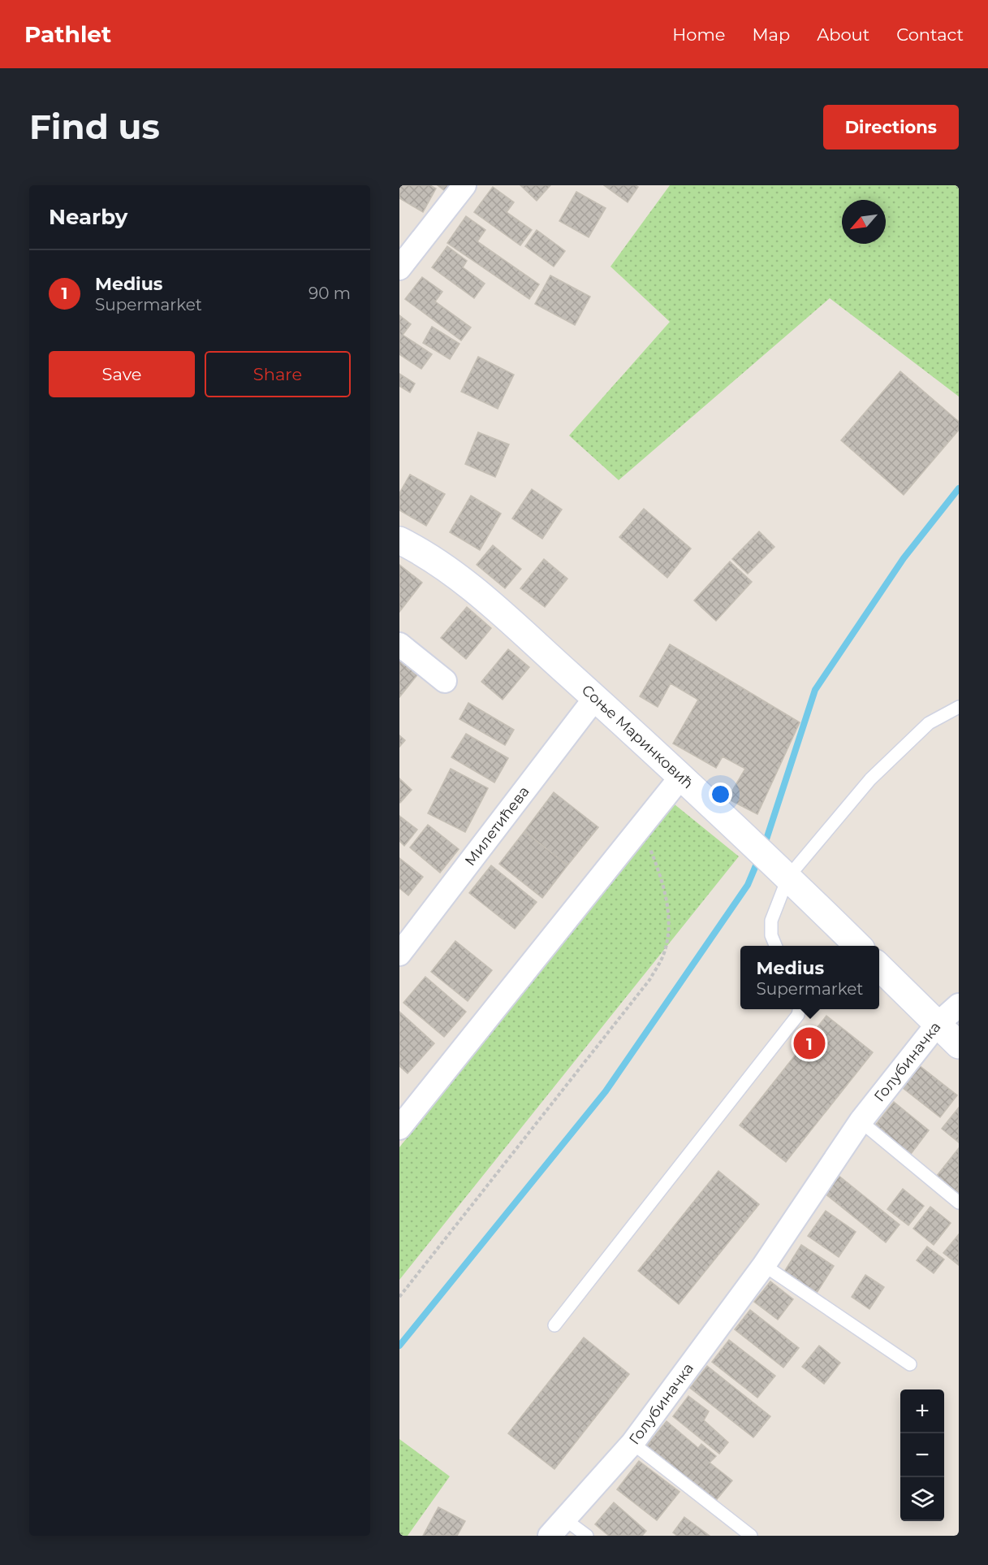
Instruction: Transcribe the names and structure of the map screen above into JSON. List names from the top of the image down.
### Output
{
  "streets": {
    "street": ["Соње Маринковић", "Милетићева", "Голубиначка"]
  },
  "crossings": [
    ["Соње Маринковић", "Милетићева"]
  ],
  "north": "bottom left",
  "page": {
    "header": "Pathlet",
    "nav": [
      "Home",
      "Map",
      "About",
      "Contact"
    ],
    "buttons": [
      "Directions",
      ["Save", "Share"]
    ],
    "title": "Find us",
    "heading": "Nearby",
    "list": [
      {
        "mark": "1",
        "name": "Medius",
        "note": "Supermarket",
        "value": "90 m"
      }
    ],
    "popup": ["Medius", "Supermarket"],
    "pins": "1",
    "map_buttons": ["+", "−"]
  }
}
